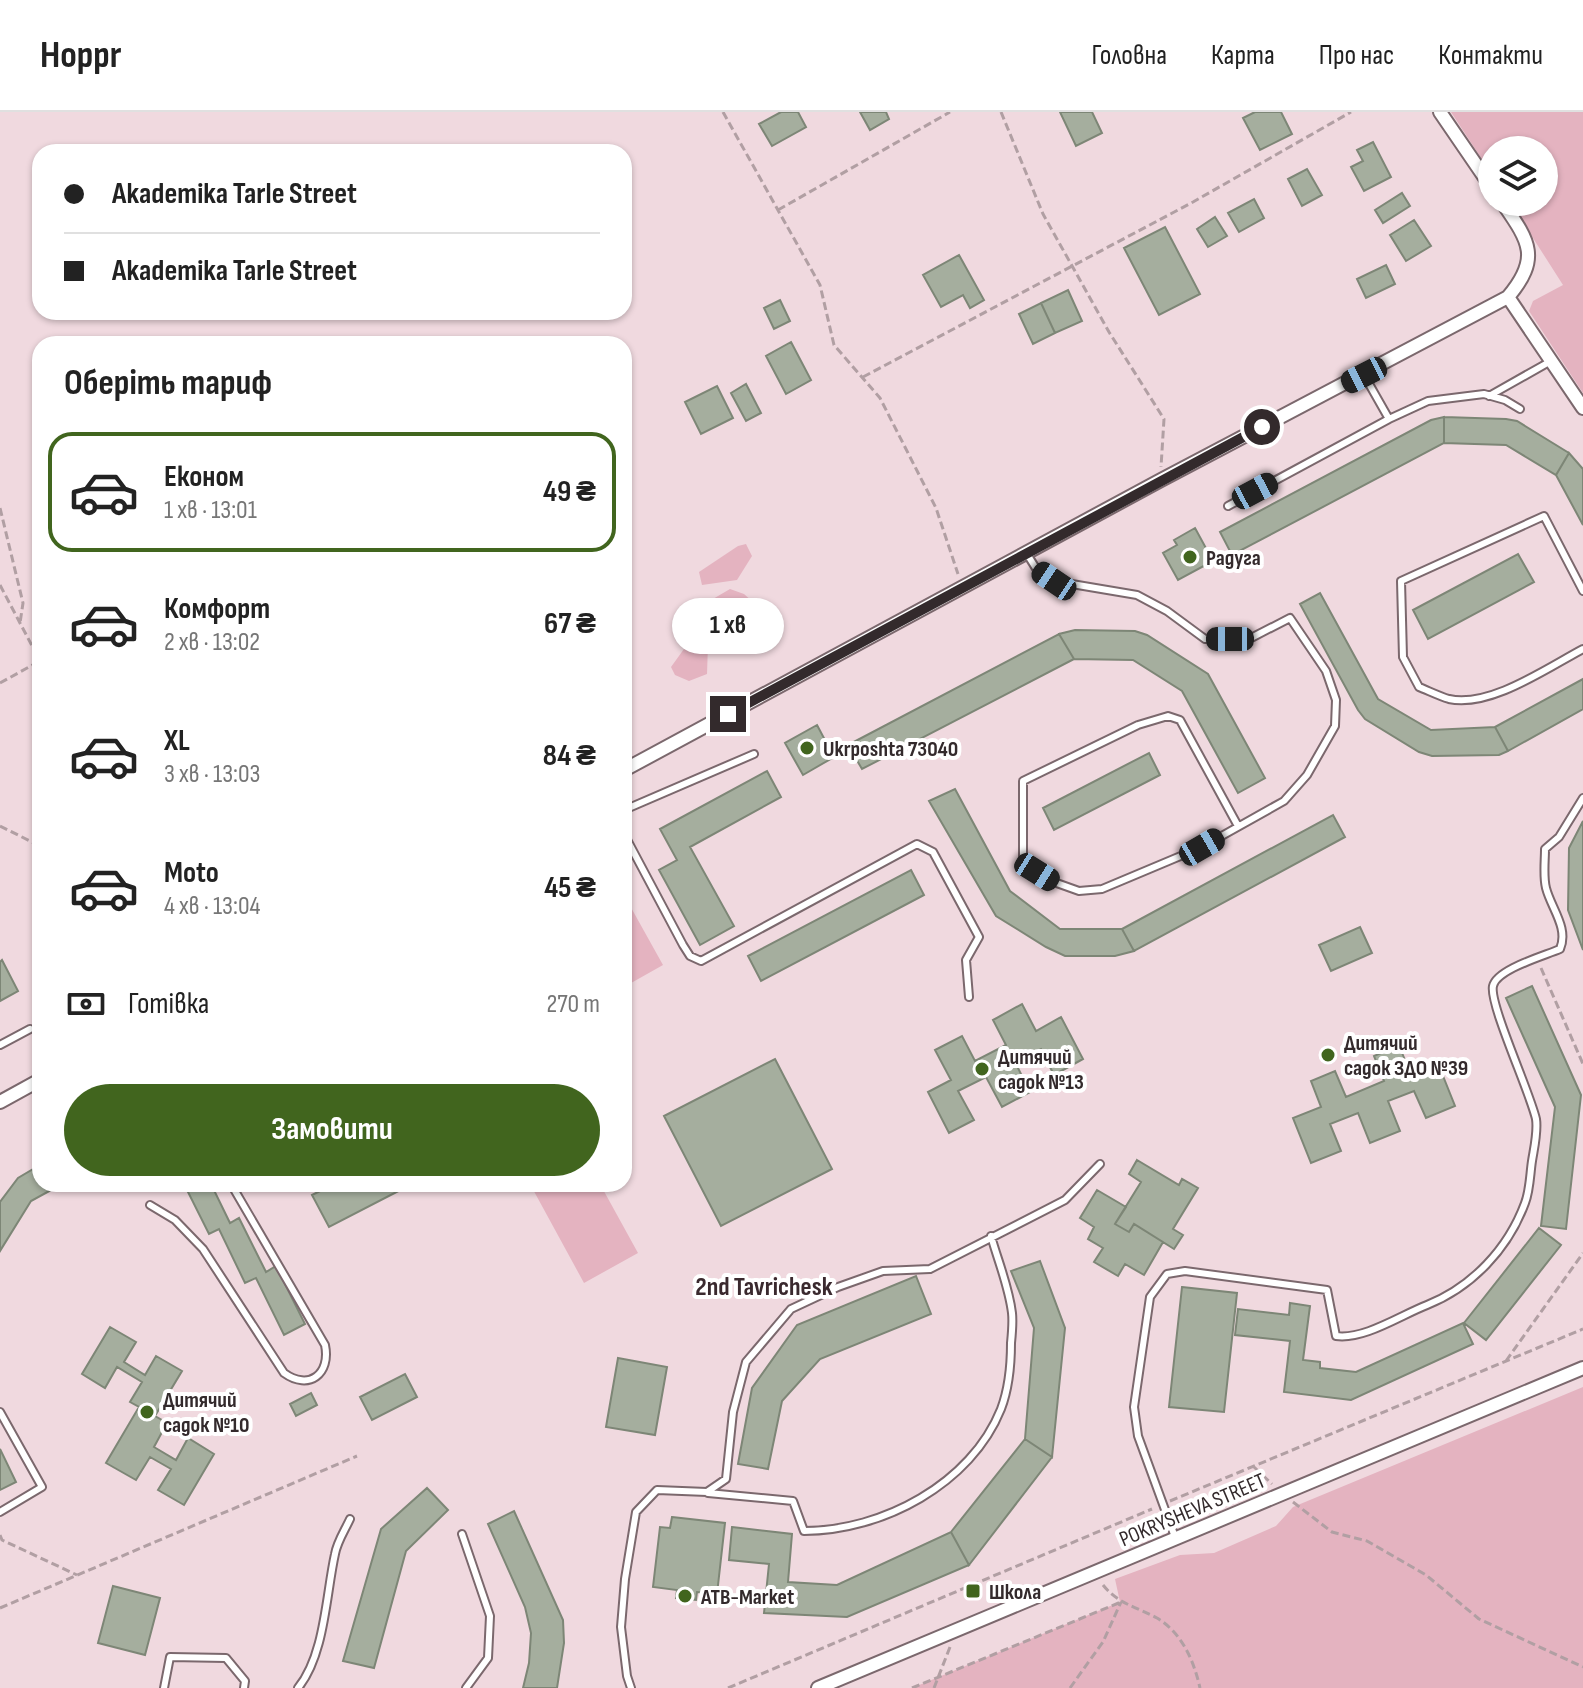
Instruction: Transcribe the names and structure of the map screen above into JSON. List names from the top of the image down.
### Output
{
  "streets": {
    "street": ["POKRYSHEVA STREET"]
  },
  "districts": ["2nd Tavrichesk"],
  "places": {
    "other": [
      "Радуга",
      "Ukrposhta 73040",
      "Дитячий садок ЗДО №39",
      "Дитячий садок №13",
      "Дитячий садок №10",
      "ATB-Market"
    ],
    "transit": ["Школа"]
  },
  "page": {
    "header": "Hoppr",
    "nav": [
      "Головна",
      "Карта",
      "Про нас",
      "Контакти"
    ],
    "banner": ["Akademika Tarle Street", "Akademika Tarle Street"],
    "heading": "Оберіть тариф",
    "list": [
      {
        "name": "Економ",
        "note": "1 хв · 13:01",
        "value": "49 ₴"
      },
      {
        "name": "Комфорт",
        "note": "2 хв · 13:02",
        "value": "67 ₴"
      },
      {
        "name": "XL",
        "note": "3 хв · 13:03",
        "value": "84 ₴"
      },
      {
        "name": "Moto",
        "note": "4 хв · 13:04",
        "value": "45 ₴"
      }
    ],
    "bubble": "1 хв",
    "pay": ["Готівка", "270 m"],
    "buttons": "Замовити"
  }
}
